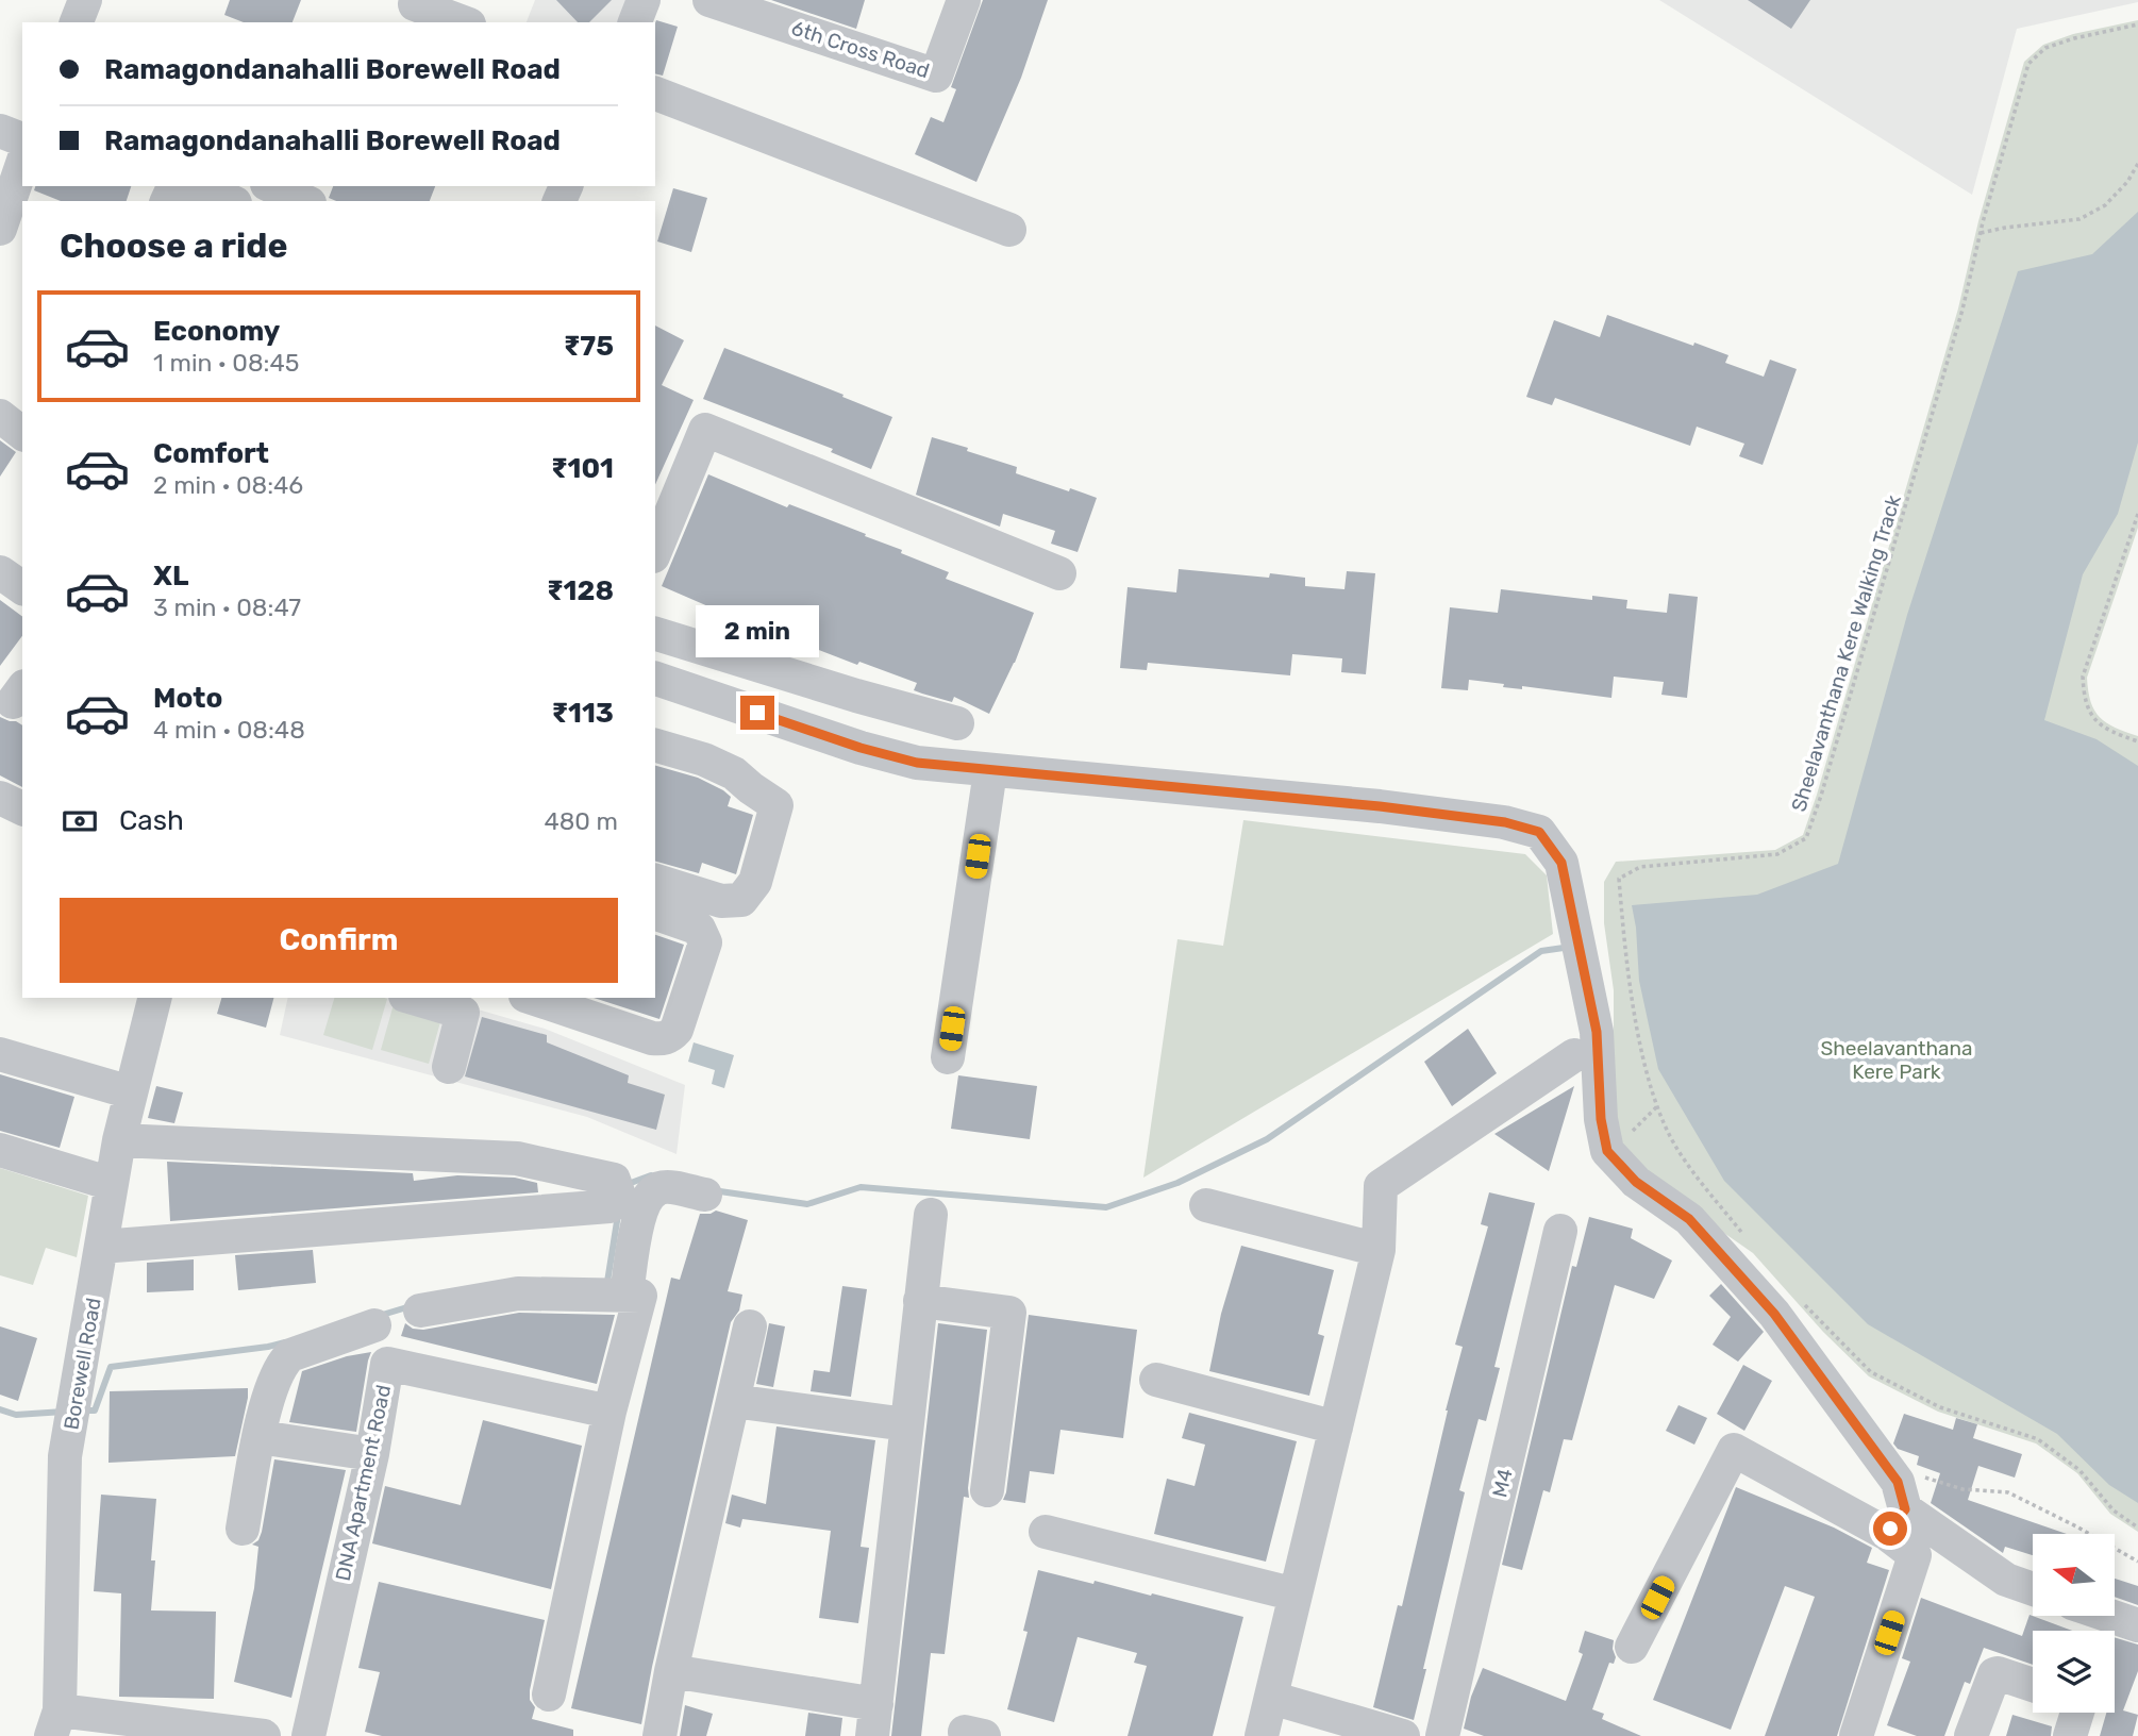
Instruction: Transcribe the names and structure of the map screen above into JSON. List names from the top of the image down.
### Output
{
  "streets": {
    "street": [
      "6th Cross Road",
      "Borewell Road",
      "DNA Apartment Road",
      "M4"
    ],
    "path": ["Sheelavanthana Kere Walking Track"]
  },
  "parks": ["Sheelavanthana Kere Park"],
  "north": "left",
  "page": {
    "banner": ["Ramagondanahalli Borewell Road", "Ramagondanahalli Borewell Road"],
    "heading": "Choose a ride",
    "list": [
      {
        "name": "Economy",
        "note": "1 min · 08:45",
        "value": "₹75"
      },
      {
        "name": "Comfort",
        "note": "2 min · 08:46",
        "value": "₹101"
      },
      {
        "name": "XL",
        "note": "3 min · 08:47",
        "value": "₹128"
      },
      {
        "name": "Moto",
        "note": "4 min · 08:48",
        "value": "₹113"
      }
    ],
    "bubble": "2 min",
    "pay": ["Cash", "480 m"],
    "buttons": "Confirm"
  }
}
